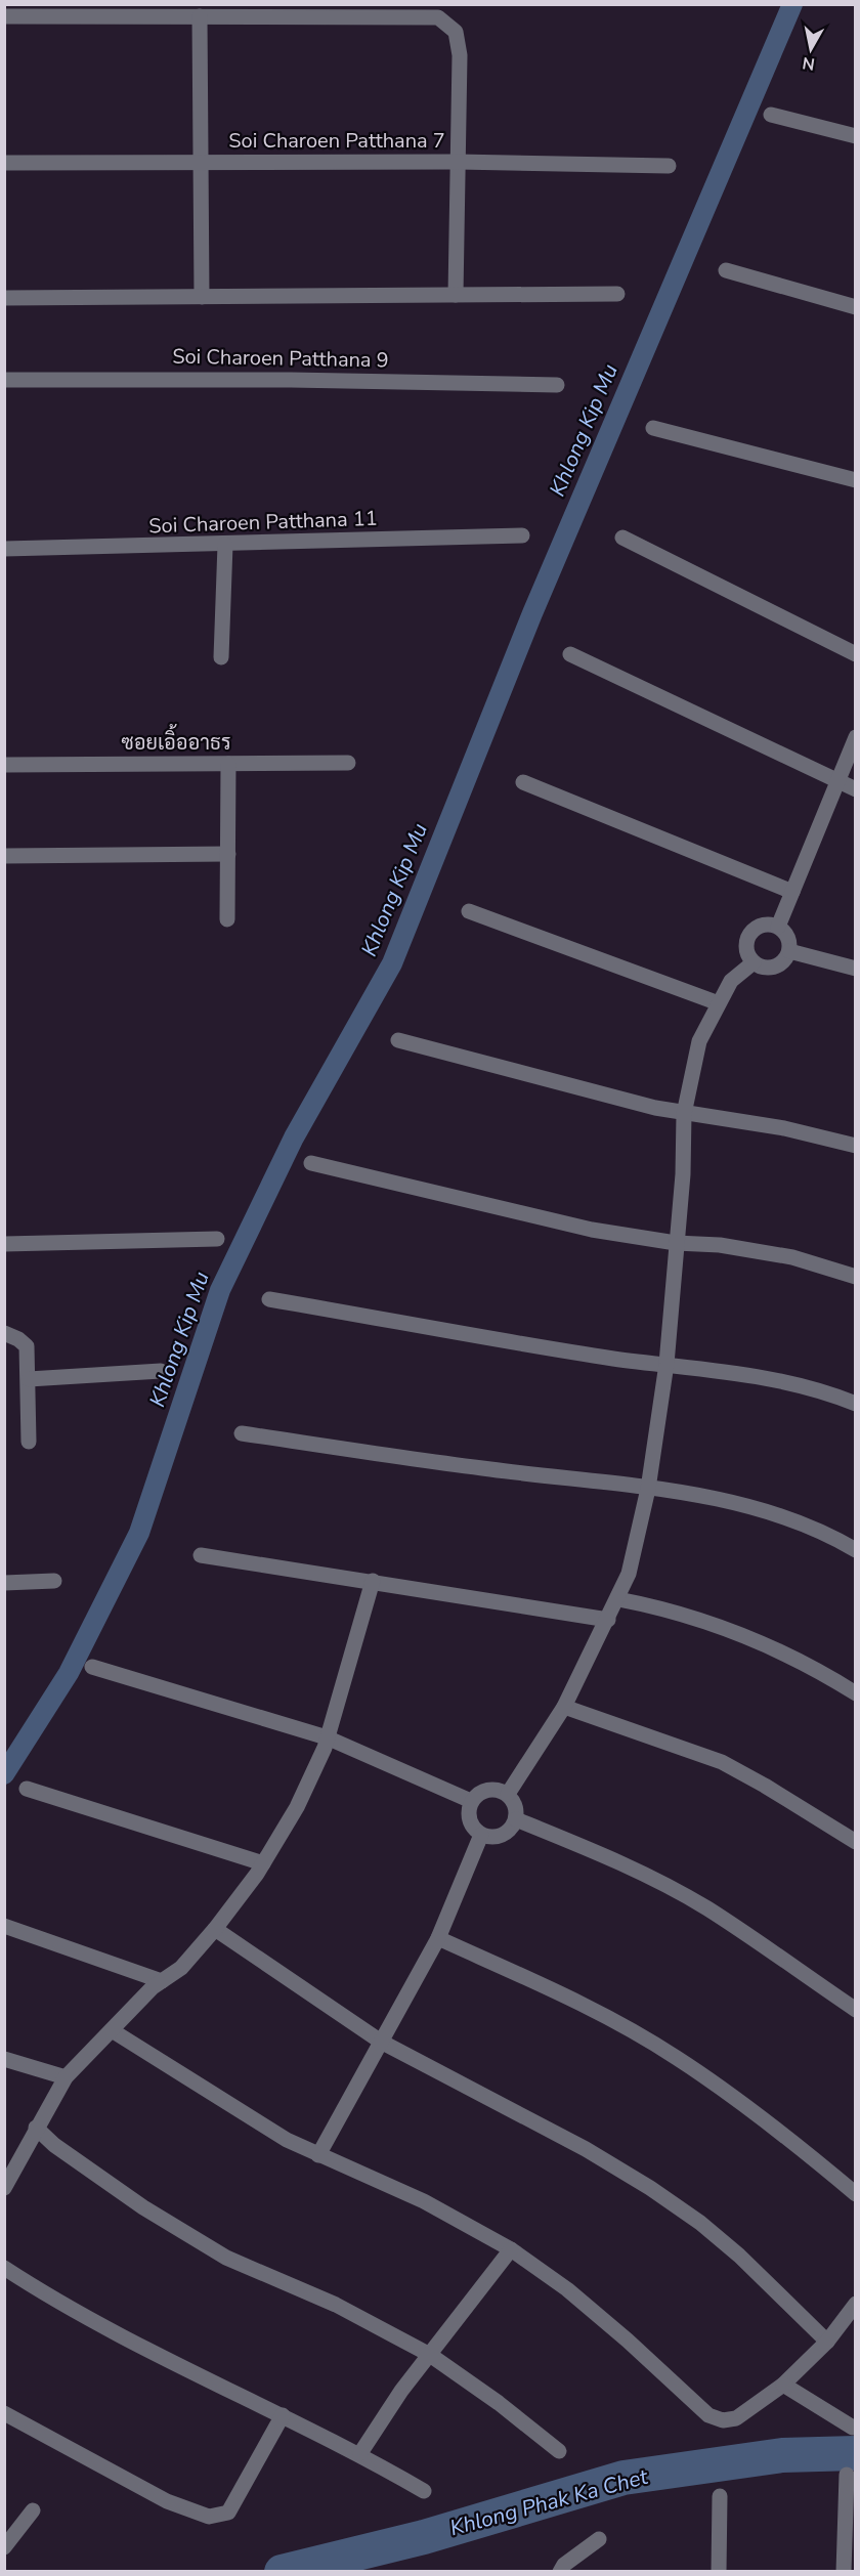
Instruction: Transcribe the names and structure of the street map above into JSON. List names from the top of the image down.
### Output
{
  "streets": {
    "street": [
      "Soi Charoen Patthana 7",
      "Soi Charoen Patthana 9",
      "Soi Charoen Patthana 11",
      "ซอยเอิ้ออาธร"
    ]
  },
  "water": ["Khlong Kip Mu", "Khlong Phak Ka Chet"],
  "north": "bottom"
}
